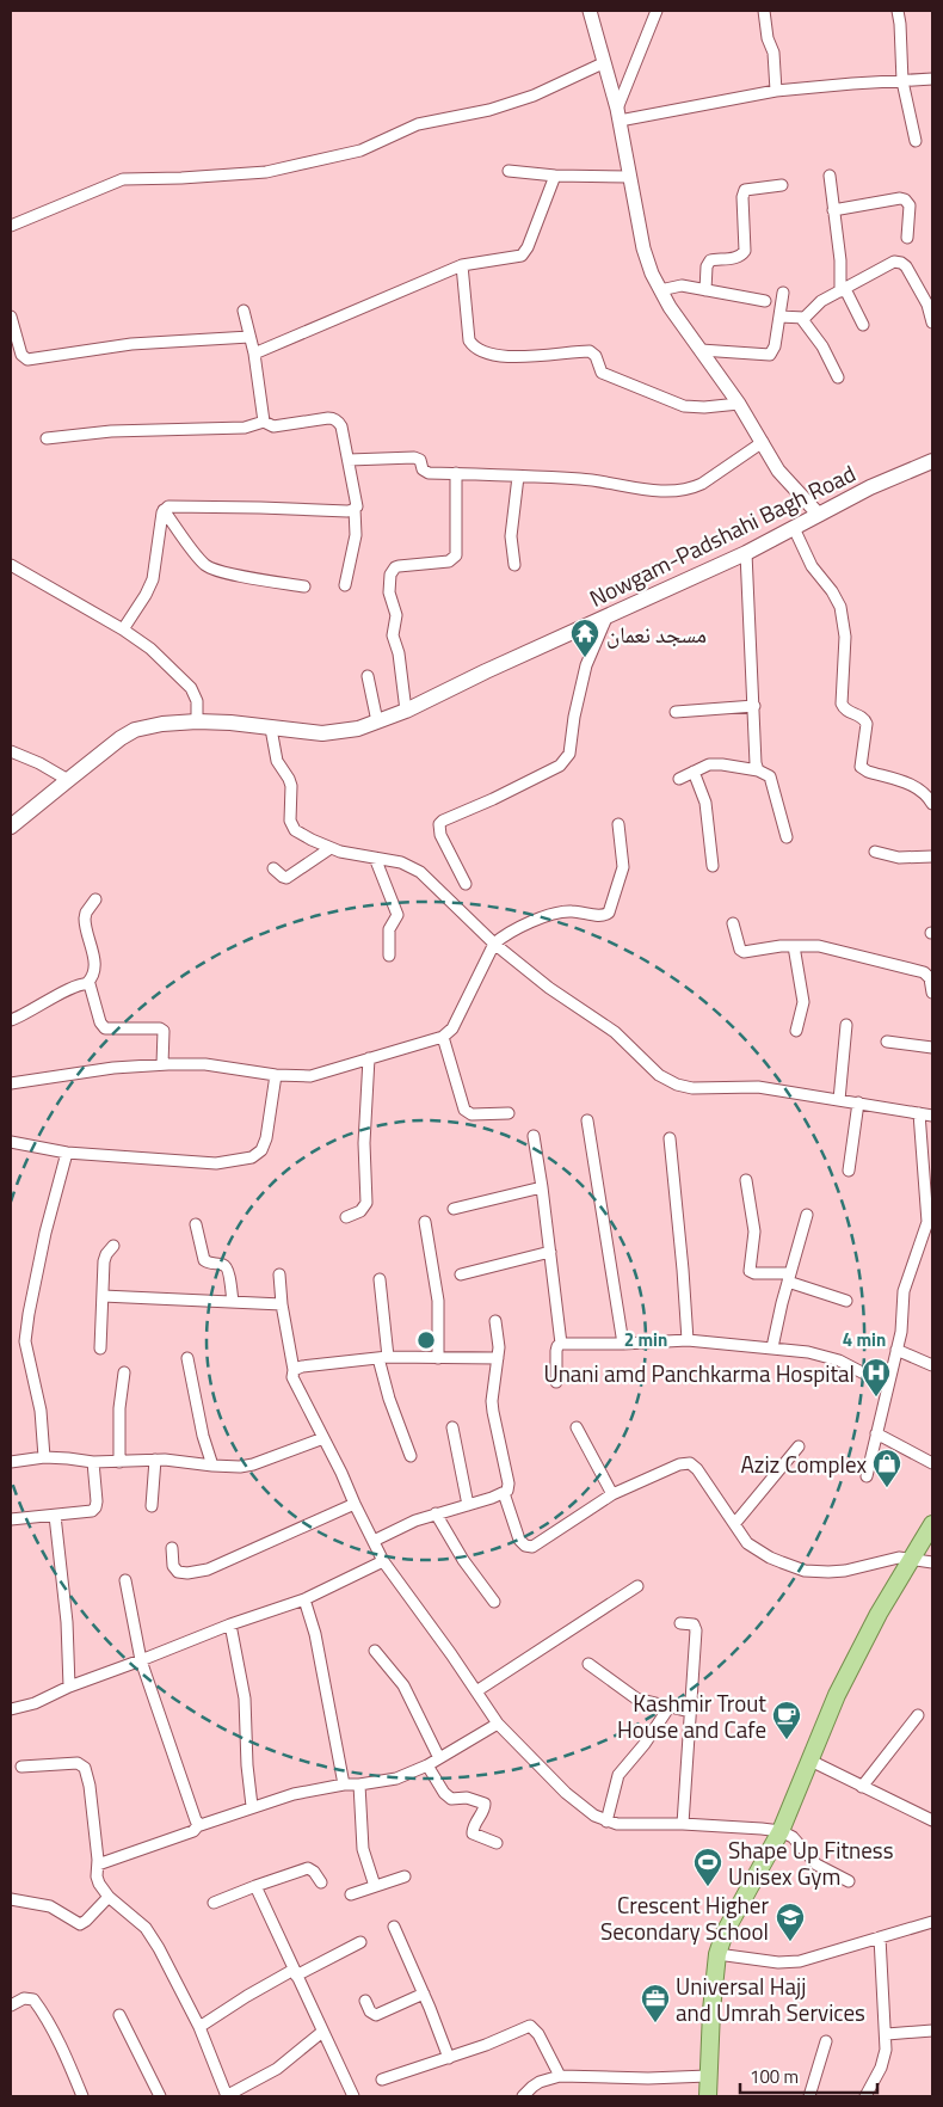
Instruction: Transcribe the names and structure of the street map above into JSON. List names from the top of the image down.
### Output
{
  "streets": {
    "main road": ["Nowgam-Padshahi Bagh Road"]
  },
  "places": {
    "temple": ["مسجد نعمان"],
    "hospital": ["Unani amd Panchkarma Hospital"],
    "shop": ["Aziz Complex"],
    "cafe": ["Kashmir Trout House and Cafe"],
    "sports": ["Shape Up Fitness Unisex Gym"],
    "school or university": ["Crescent Higher Secondary School"],
    "office": ["Universal Hajj and Umrah Services"]
  },
  "scale_bar": "100 m",
  "rings": ["2 min", "4 min"]
}
